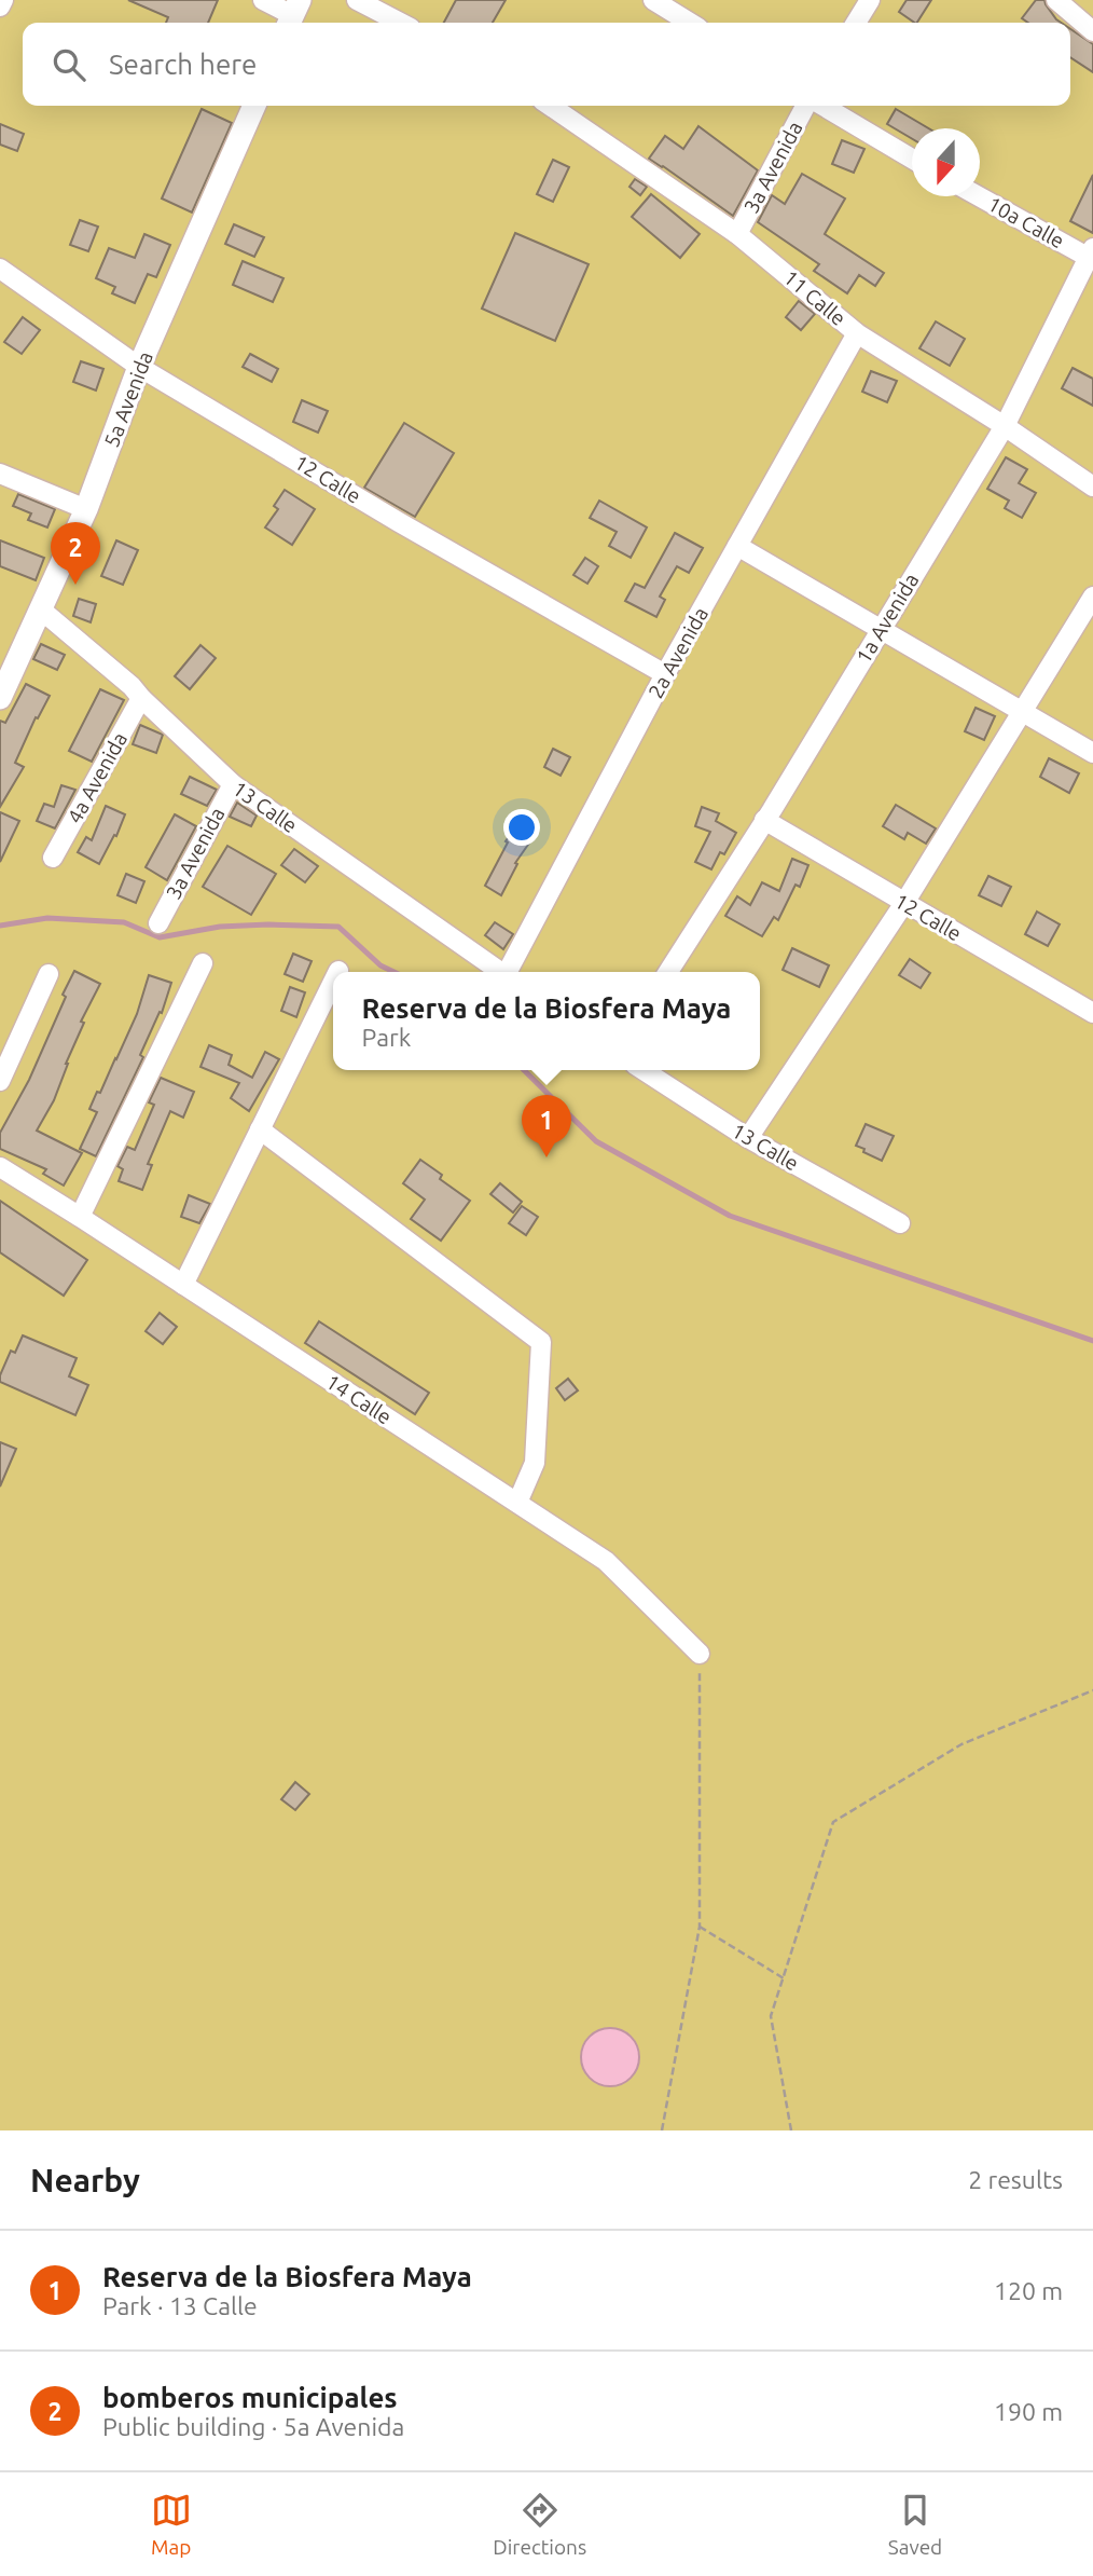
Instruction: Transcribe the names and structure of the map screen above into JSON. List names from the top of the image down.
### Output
{
  "streets": {
    "street": [
      "3a Avenida",
      "10a Calle",
      "11 Calle",
      "5a Avenida",
      "12 Calle",
      "1a Avenida",
      "2a Avenida",
      "4a Avenida",
      "13 Calle",
      "14 Calle"
    ]
  },
  "crossings": [
    ["3a Avenida", "11 Calle"],
    ["3a Avenida", "13 Calle"],
    ["10a Calle", "1a Avenida"],
    ["11 Calle", "1a Avenida"],
    ["11 Calle", "2a Avenida"],
    ["5a Avenida", "12 Calle"],
    ["5a Avenida", "13 Calle"],
    ["12 Calle", "1a Avenida"],
    ["12 Calle", "2a Avenida"],
    ["4a Avenida", "13 Calle"]
  ],
  "north": "bottom",
  "page": {
    "search": "Search here",
    "pins": ["2", "1"],
    "popup": ["Reserva de la Biosfera Maya", "Park"],
    "heading": ["Nearby", "2 results"],
    "list": [
      {
        "mark": "1",
        "name": "Reserva de la Biosfera Maya",
        "note": "Park · 13 Calle",
        "value": "120 m"
      },
      {
        "mark": "2",
        "name": "bomberos municipales",
        "note": "Public building · 5a Avenida",
        "value": "190 m"
      }
    ],
    "nav": ["Map", "Directions", "Saved"]
  }
}
